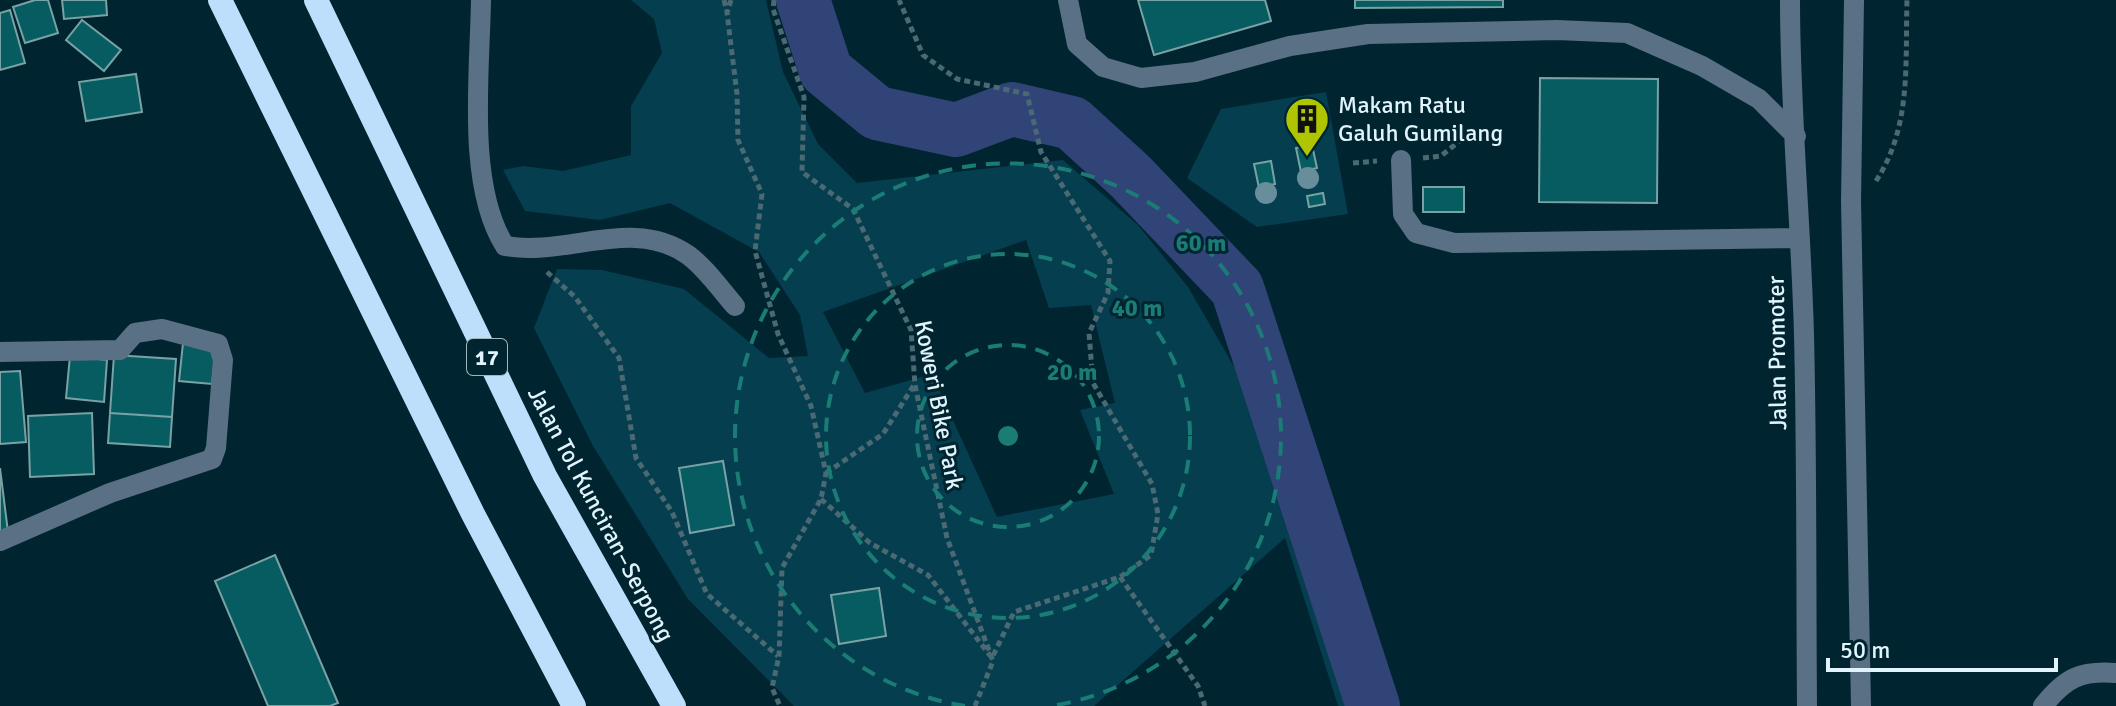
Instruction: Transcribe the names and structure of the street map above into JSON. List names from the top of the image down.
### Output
{
  "streets": {
    "highway": ["17", "Jalan Tol Kunciran–Serpong"],
    "street": ["Jalan Promoter"],
    "path": ["Koweri Bike Park"]
  },
  "places": {
    "building": ["Makam Ratu Galuh Gumilang"]
  },
  "scale_bar": "50 m",
  "rings": ["60 m", "40 m", "20 m"]
}
